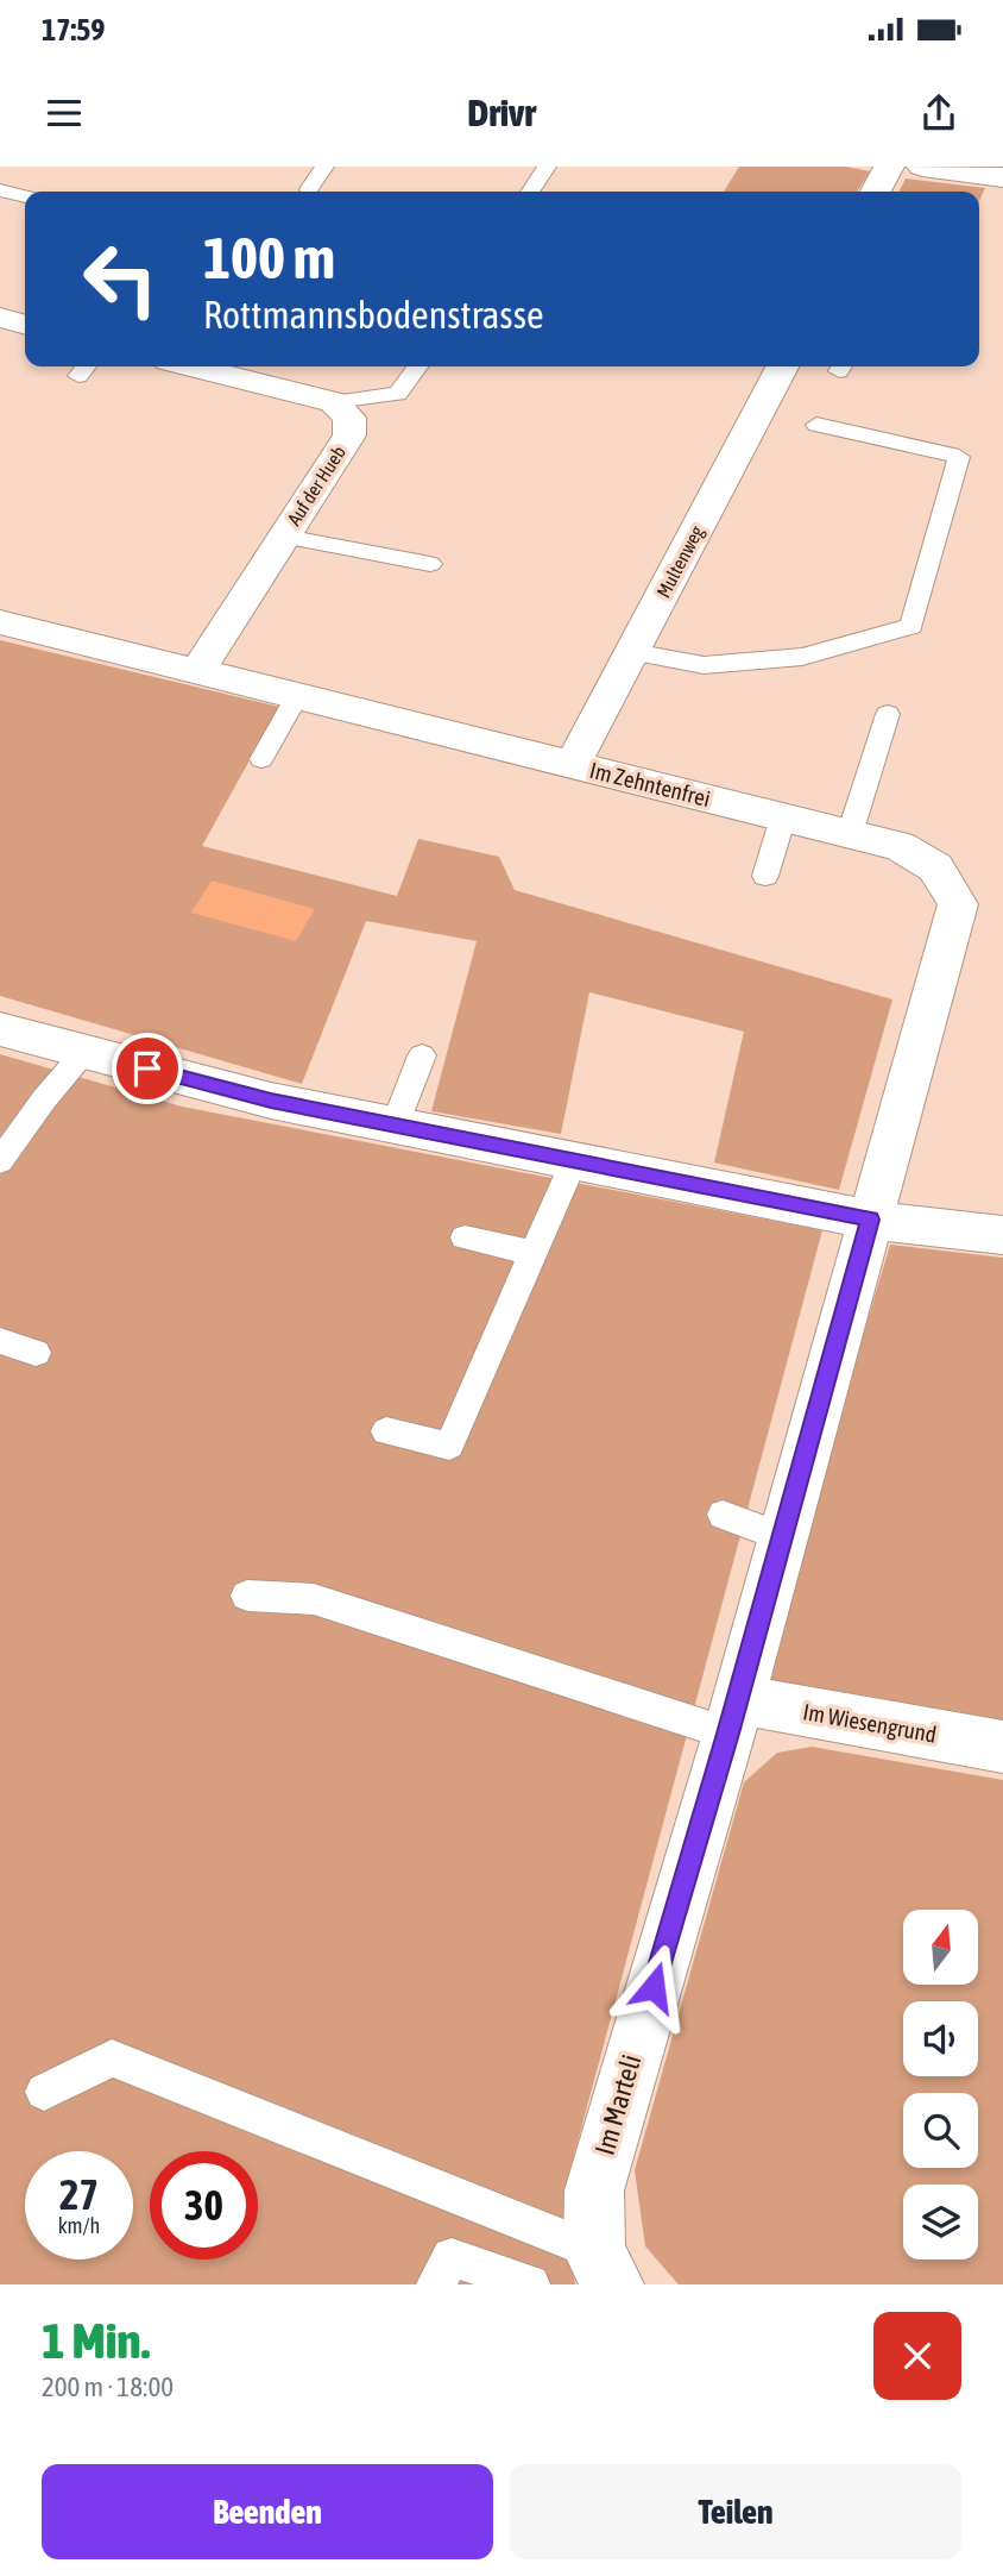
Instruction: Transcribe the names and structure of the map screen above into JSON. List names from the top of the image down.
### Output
{
  "streets": {
    "street": [
      "Auf der Hueb",
      "Multenweg",
      "Im Zehntenfrei",
      "Im Wiesengrund",
      "Im Marteli"
    ]
  },
  "crossings": [
    ["Auf der Hueb", "Im Zehntenfrei"],
    ["Multenweg", "Im Zehntenfrei"],
    ["Im Zehntenfrei", "Im Marteli"],
    ["Im Wiesengrund", "Im Marteli"]
  ],
  "north": "top",
  "page": {
    "status": "17:59",
    "header": "Drivr",
    "turn": ["100 m", "Rottmannsbodenstrasse"],
    "speed": "27 km/h",
    "limit": "30",
    "heading": ["1 Min.", "200 m · 18:00"],
    "buttons": ["Beenden", "Teilen"]
  }
}
